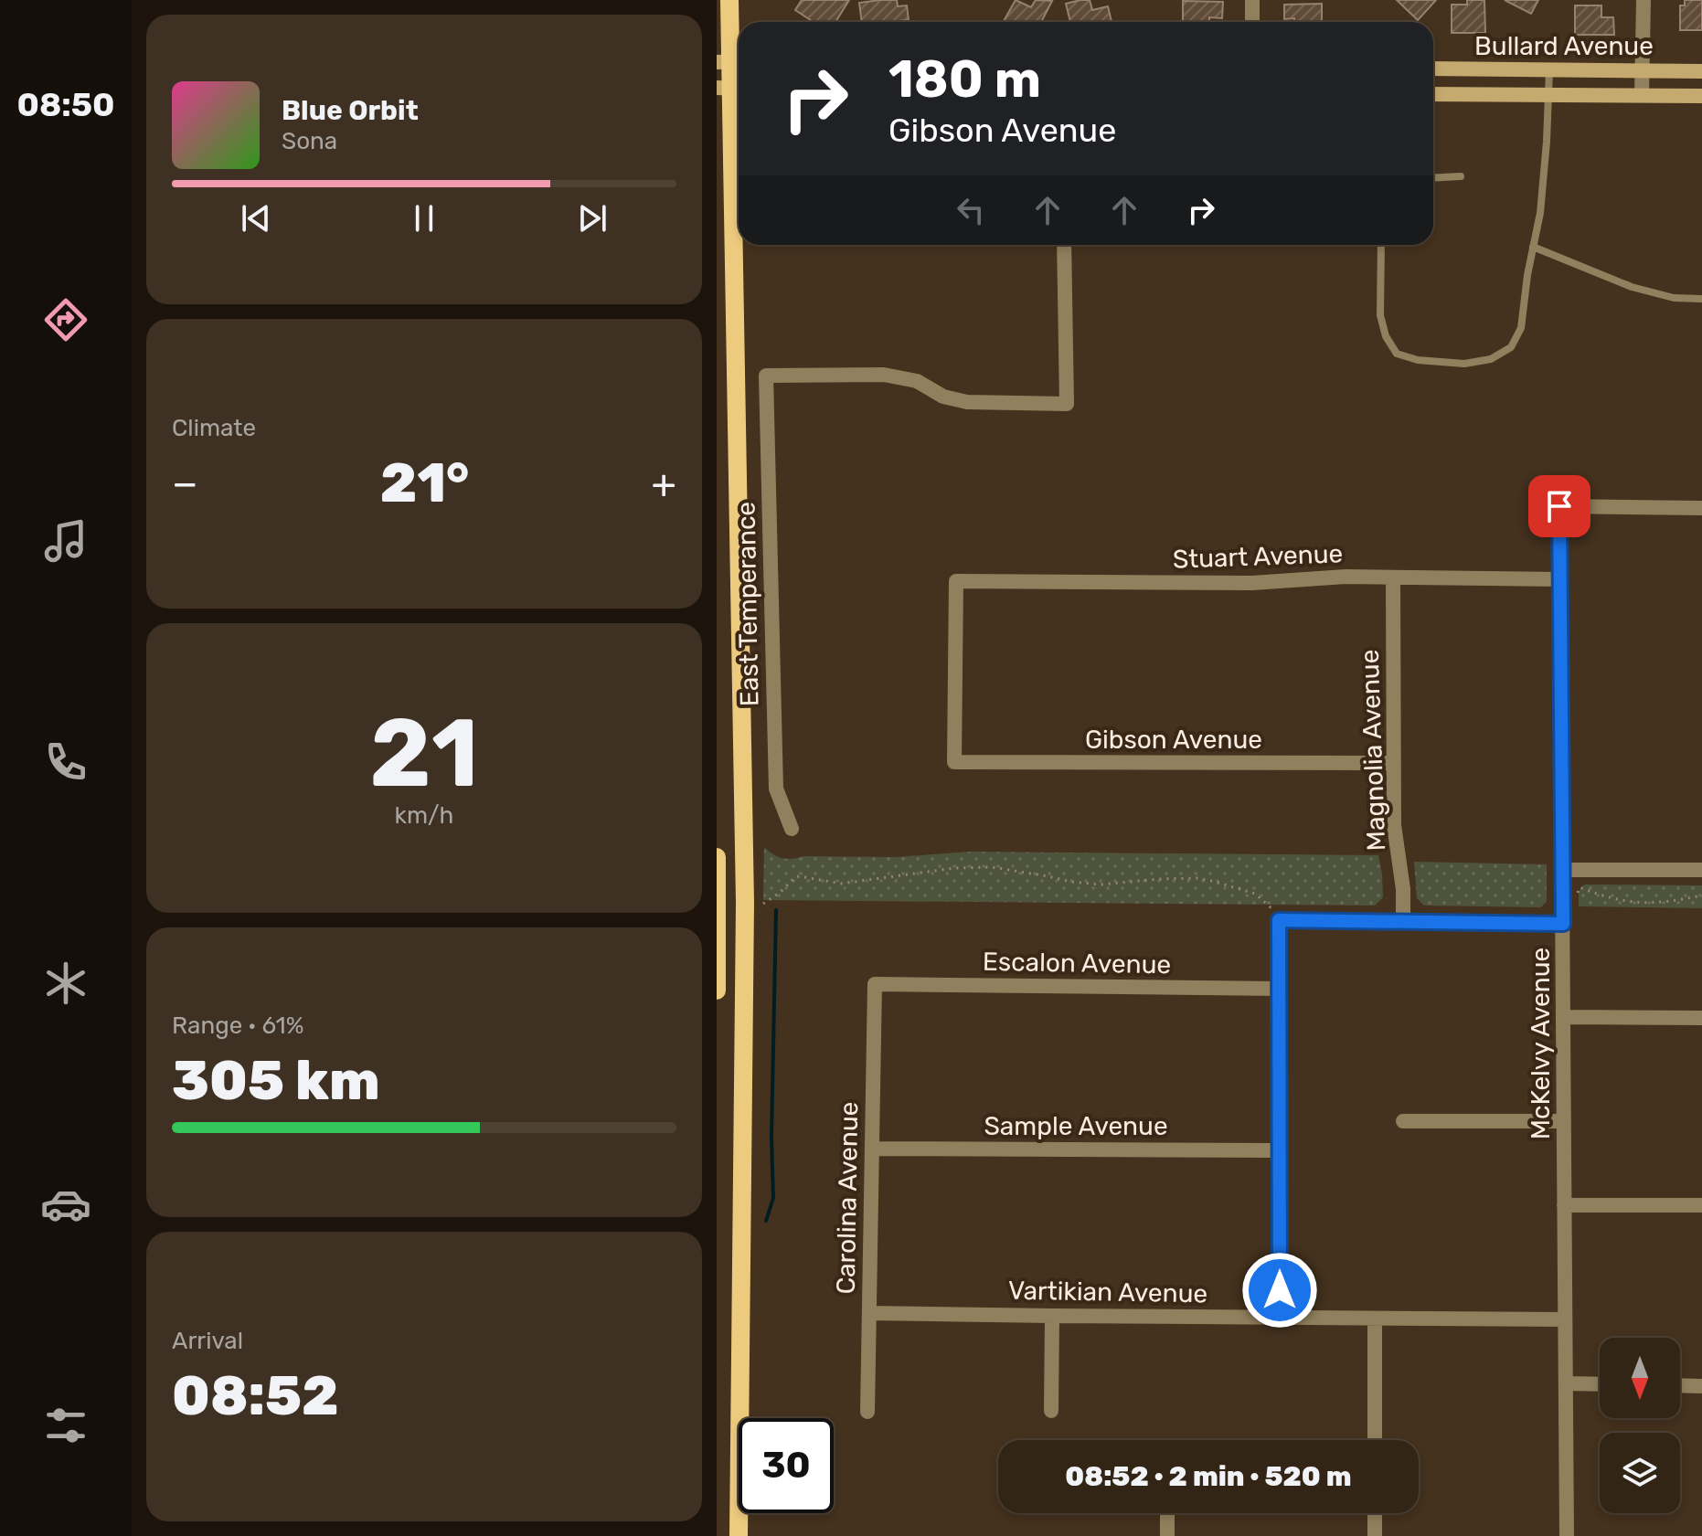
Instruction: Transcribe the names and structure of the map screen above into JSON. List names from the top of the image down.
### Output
{
  "streets": {
    "main road": ["Bullard Avenue"],
    "street": [
      "Stuart Avenue",
      "East Temperance",
      "Gibson Avenue",
      "Magnolia Avenue",
      "Escalon Avenue",
      "McKelvy Avenue",
      "Sample Avenue",
      "Carolina Avenue",
      "Vartikian Avenue"
    ]
  },
  "crossings": [
    ["Stuart Avenue", "Gibson Avenue"],
    ["Stuart Avenue", "Magnolia Avenue"],
    ["Stuart Avenue", "McKelvy Avenue"],
    ["Gibson Avenue", "Magnolia Avenue"],
    ["Escalon Avenue", "Carolina Avenue"],
    ["McKelvy Avenue", "Vartikian Avenue"],
    ["Sample Avenue", "Carolina Avenue"],
    ["Carolina Avenue", "Vartikian Avenue"]
  ],
  "north": "bottom",
  "page": {
    "tabs": "08:50",
    "turn": ["180 m", "Gibson Avenue"],
    "song": ["Blue Orbit", "Sona"],
    "tile": [
      "Climate",
      ["21", "km/h"],
      ["Range · 61%", "305 km"],
      ["Arrival", "08:52"]
    ],
    "heat": ["−", "21°", "+"],
    "limit": "30",
    "trip": "08:52 · 2 min · 520 m"
  }
}
